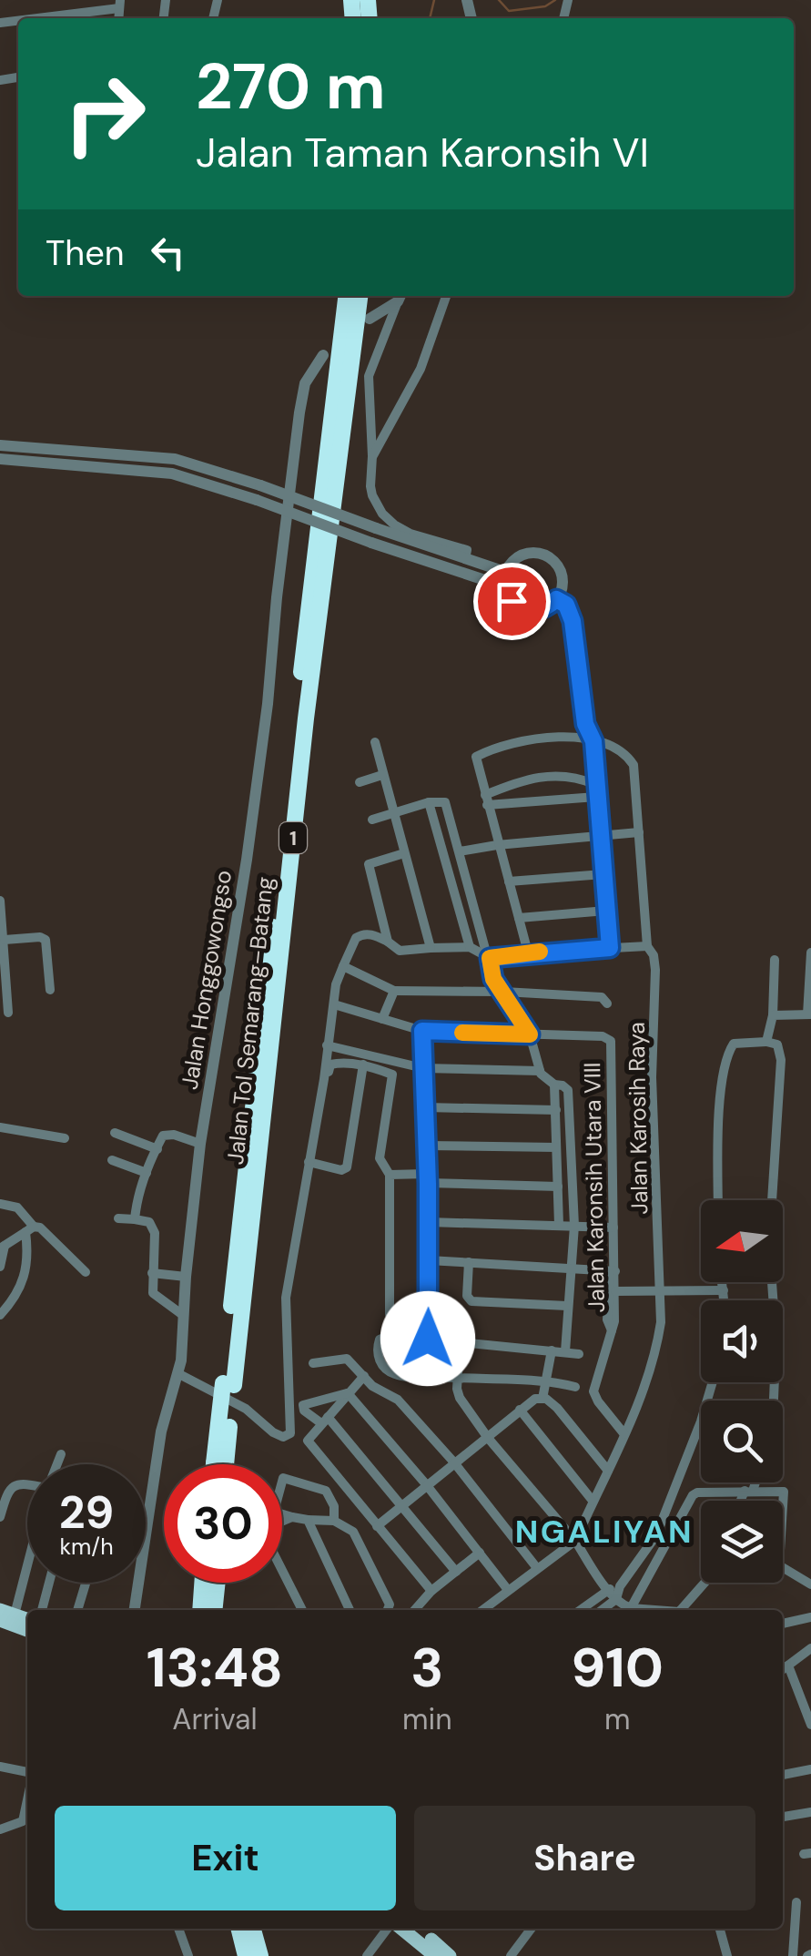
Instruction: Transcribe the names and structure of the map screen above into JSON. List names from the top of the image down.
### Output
{
  "streets": {
    "highway": ["1", "Jalan Tol Semarang–Batang"],
    "street": ["Jalan Honggowongso", "Jalan Karosih Raya", "Jalan Karonsih Utara VIII"]
  },
  "crossings": [
    ["Jalan Karosih Raya", "Jalan Karonsih Utara VIII"]
  ],
  "districts": ["NGALIYAN"],
  "north": "left",
  "page": {
    "turn": ["270 m", "Jalan Taman Karonsih VI"],
    "then": "Then",
    "speed": "29 km/h",
    "limit": "30",
    "eta": [
      "13:48",
      "Arrival",
      "3",
      "min",
      "910",
      "m"
    ],
    "buttons": ["Exit", "Share"]
  }
}
